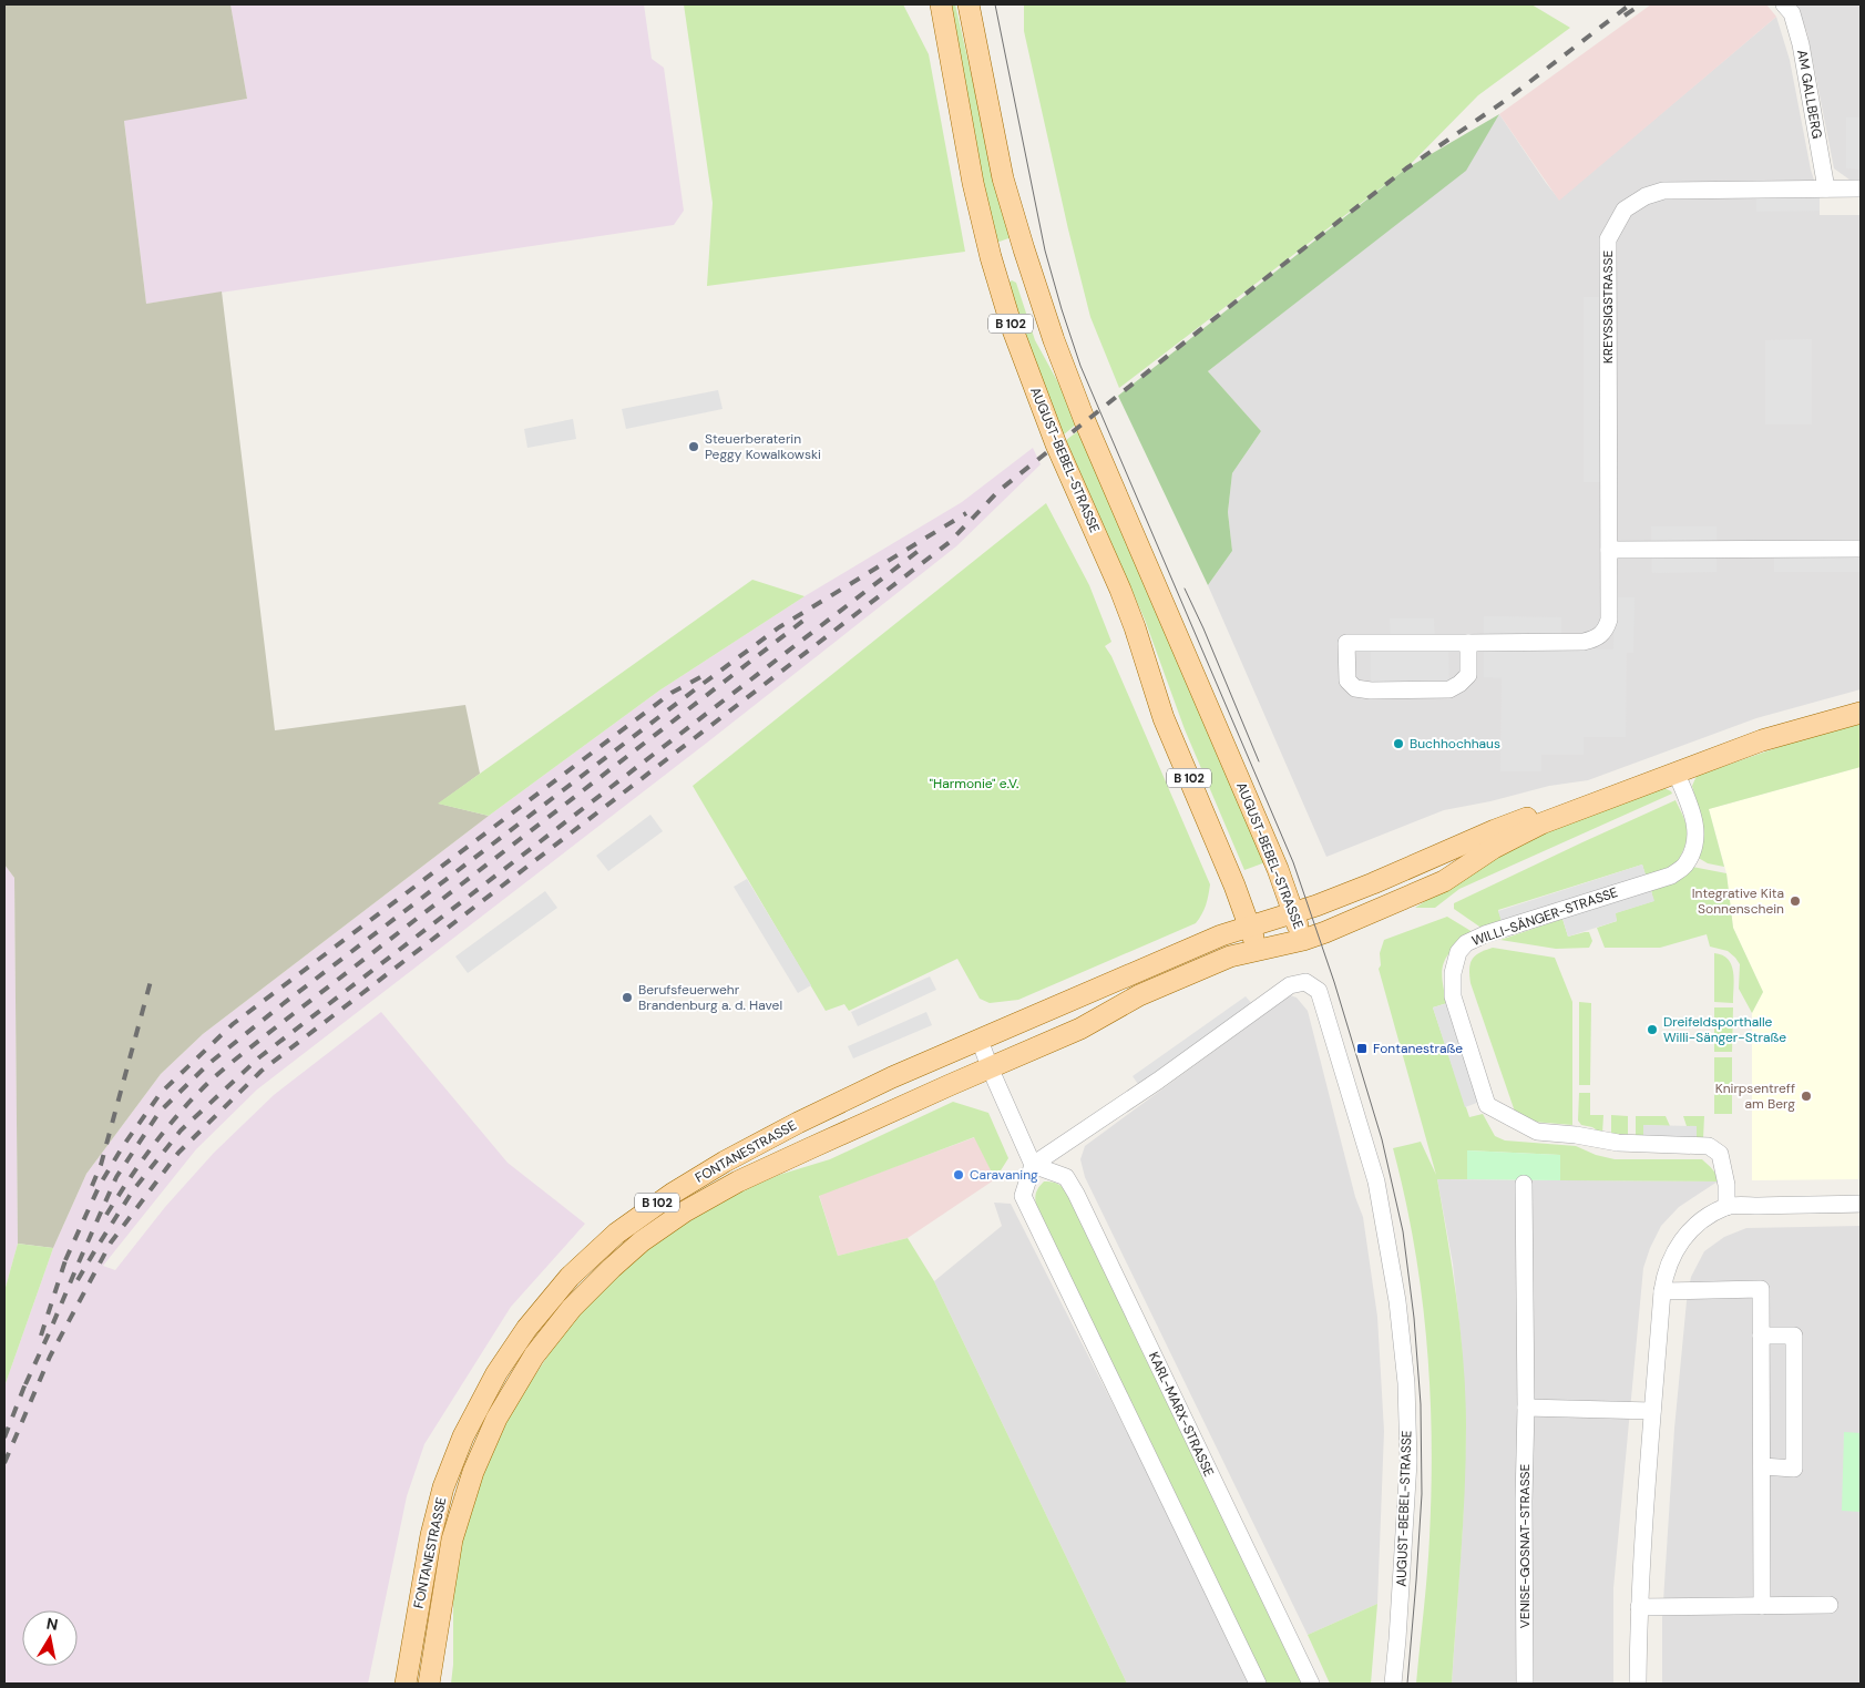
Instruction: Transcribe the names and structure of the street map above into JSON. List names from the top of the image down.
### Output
{
  "streets": {
    "main road": ["B 102", "AUGUST-BEBEL-STRASSE", "FONTANESTRASSE"],
    "street": [
      "AM GALLBERG",
      "KREYSSIGSTRASSE",
      "WILLI-SÄNGER-STRASSE",
      "KARL-MARX-STRASSE",
      "VENISE-GOSNAT-STRASSE"
    ]
  },
  "crossings": [
    ["AM GALLBERG", "KREYSSIGSTRASSE"],
    ["AUGUST-BEBEL-STRASSE", "FONTANESTRASSE"],
    ["AUGUST-BEBEL-STRASSE", "KARL-MARX-STRASSE"]
  ],
  "parks": ["\"Harmonie\" e.V."],
  "places": {
    "other": [
      "Steuerberaterin Peggy Kowalkowski",
      "Buchhochhaus",
      "Integrative Kita Sonnenschein",
      "Berufsfeuerwehr Brandenburg a. d. Havel",
      "Dreifeldsporthalle Willi-Sänger-Straße",
      "Knirpsentreff am Berg",
      "Caravaning"
    ],
    "transit": ["Fontanestraße"]
  },
  "north": "top"
}
